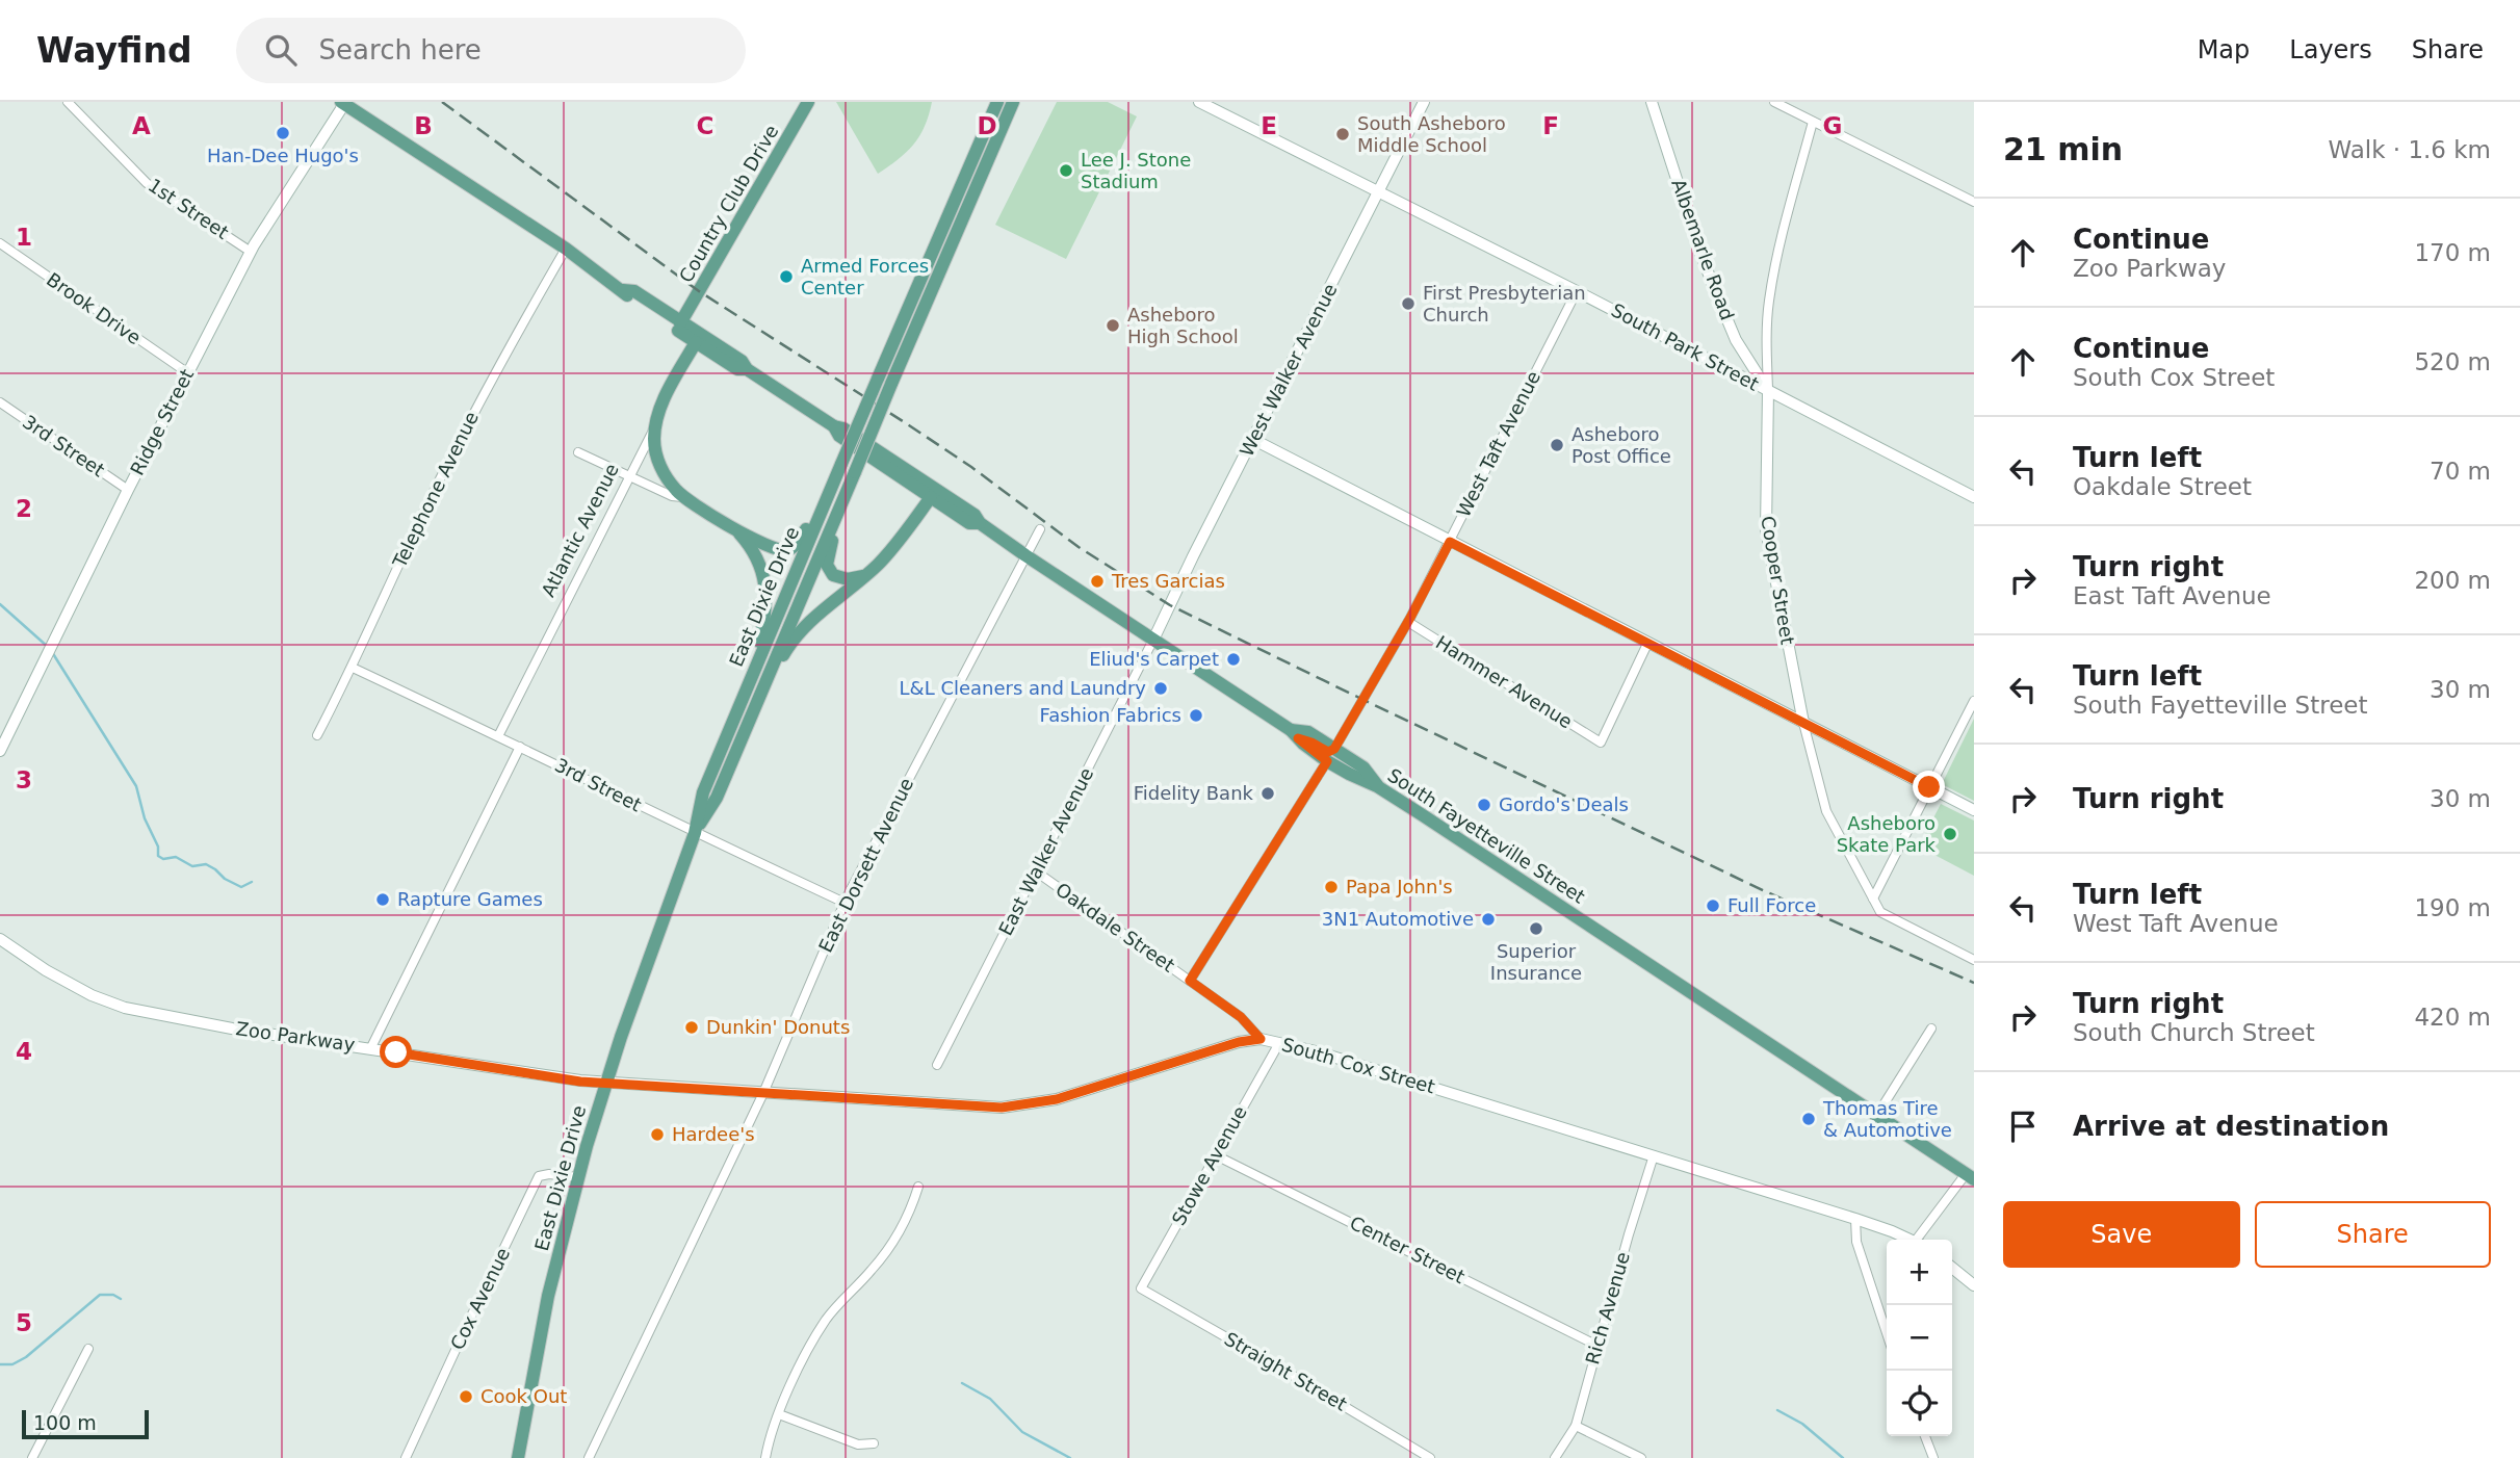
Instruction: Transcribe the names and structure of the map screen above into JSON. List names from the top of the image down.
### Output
{
  "streets": {
    "main road": [
      "Country Club Drive",
      "Albemarle Road",
      "South Park Street",
      "West Walker Avenue",
      "Ridge Street",
      "Atlantic Avenue",
      "Cooper Street",
      "East Dixie Drive",
      "South Fayetteville Street",
      "Zoo Parkway",
      "South Cox Street"
    ],
    "street": [
      "1st Street",
      "Brook Drive",
      "West Taft Avenue",
      "3rd Street",
      "Telephone Avenue",
      "Hammer Avenue",
      "East Walker Avenue",
      "East Dorsett Avenue",
      "Oakdale Street",
      "Stowe Avenue",
      "Center Street",
      "Cox Avenue",
      "Rich Avenue",
      "Straight Street"
    ]
  },
  "crossings": [
    ["Country Club Drive", "South Fayetteville Street"],
    ["1st Street", "Ridge Street"],
    ["Albemarle Road", "South Park Street"],
    ["Albemarle Road", "Cooper Street"],
    ["Brook Drive", "Ridge Street"],
    ["South Park Street", "West Walker Avenue"],
    ["South Park Street", "West Taft Avenue"],
    ["South Park Street", "Cooper Street"],
    ["West Walker Avenue", "South Fayetteville Street"],
    ["West Walker Avenue", "East Walker Avenue"],
    ["Ridge Street", "3rd Street"],
    ["Ridge Street", "South Fayetteville Street"],
    ["West Taft Avenue", "Hammer Avenue"],
    ["3rd Street", "Telephone Avenue"],
    ["3rd Street", "Atlantic Avenue"],
    ["3rd Street", "East Dixie Drive"],
    ["3rd Street", "East Dorsett Avenue"],
    ["Telephone Avenue", "South Fayetteville Street"],
    ["Atlantic Avenue", "South Fayetteville Street"],
    ["East Dixie Drive", "Zoo Parkway"],
    ["East Dixie Drive", "South Cox Street"],
    ["East Dixie Drive", "Cox Avenue"],
    ["South Fayetteville Street", "East Walker Avenue"],
    ["South Fayetteville Street", "East Dorsett Avenue"],
    ["East Walker Avenue", "Oakdale Street"],
    ["East Dorsett Avenue", "South Cox Street"],
    ["Oakdale Street", "South Cox Street"],
    ["Zoo Parkway", "South Cox Street"],
    ["South Cox Street", "Stowe Avenue"],
    ["South Cox Street", "Rich Avenue"],
    ["Stowe Avenue", "Center Street"],
    ["Stowe Avenue", "Straight Street"],
    ["Center Street", "Rich Avenue"]
  ],
  "places": [
    "Han-Dee Hugo's",
    "South Asheboro Middle School",
    "Lee J. Stone Stadium",
    "Armed Forces Center",
    "First Presbyterian Church",
    "Asheboro High School",
    "Asheboro Post Office",
    "Tres Garcias",
    "Eliud's Carpet",
    "L&L Cleaners and Laundry",
    "Fashion Fabrics",
    "Fidelity Bank",
    "Gordo's Deals",
    "Asheboro Skate Park",
    "Papa John's",
    "Rapture Games",
    "Full Force",
    "3N1 Automotive",
    "Superior Insurance",
    "Dunkin' Donuts",
    "Thomas Tire & Automotive",
    "Hardee's",
    "Cook Out"
  ],
  "scale_bar": "100 m",
  "page": {
    "header": "Wayfind",
    "search": "Search here",
    "nav": ["Map", "Layers", "Share"],
    "heading": ["21 min", "Walk · 1.6 km"],
    "list": [
      ["Continue", "Zoo Parkway", "170 m"],
      ["Continue", "South Cox Street", "520 m"],
      ["Turn left", "Oakdale Street", "70 m"],
      ["Turn right", "East Taft Avenue", "200 m"],
      ["Turn left", "South Fayetteville Street", "30 m"],
      ["Turn right", "30 m"],
      ["Turn left", "West Taft Avenue", "190 m"],
      ["Turn right", "South Church Street", "420 m"],
      "Arrive at destination"
    ],
    "buttons": ["Save", "Share"],
    "map_buttons": ["+", "−"],
    "scale": "100 m"
  },
  "grid": {
    "columns": [
      "A",
      "B",
      "C",
      "D",
      "E",
      "F",
      "G"
    ],
    "rows": [
      "1",
      "2",
      "3",
      "4",
      "5"
    ]
  }
}
